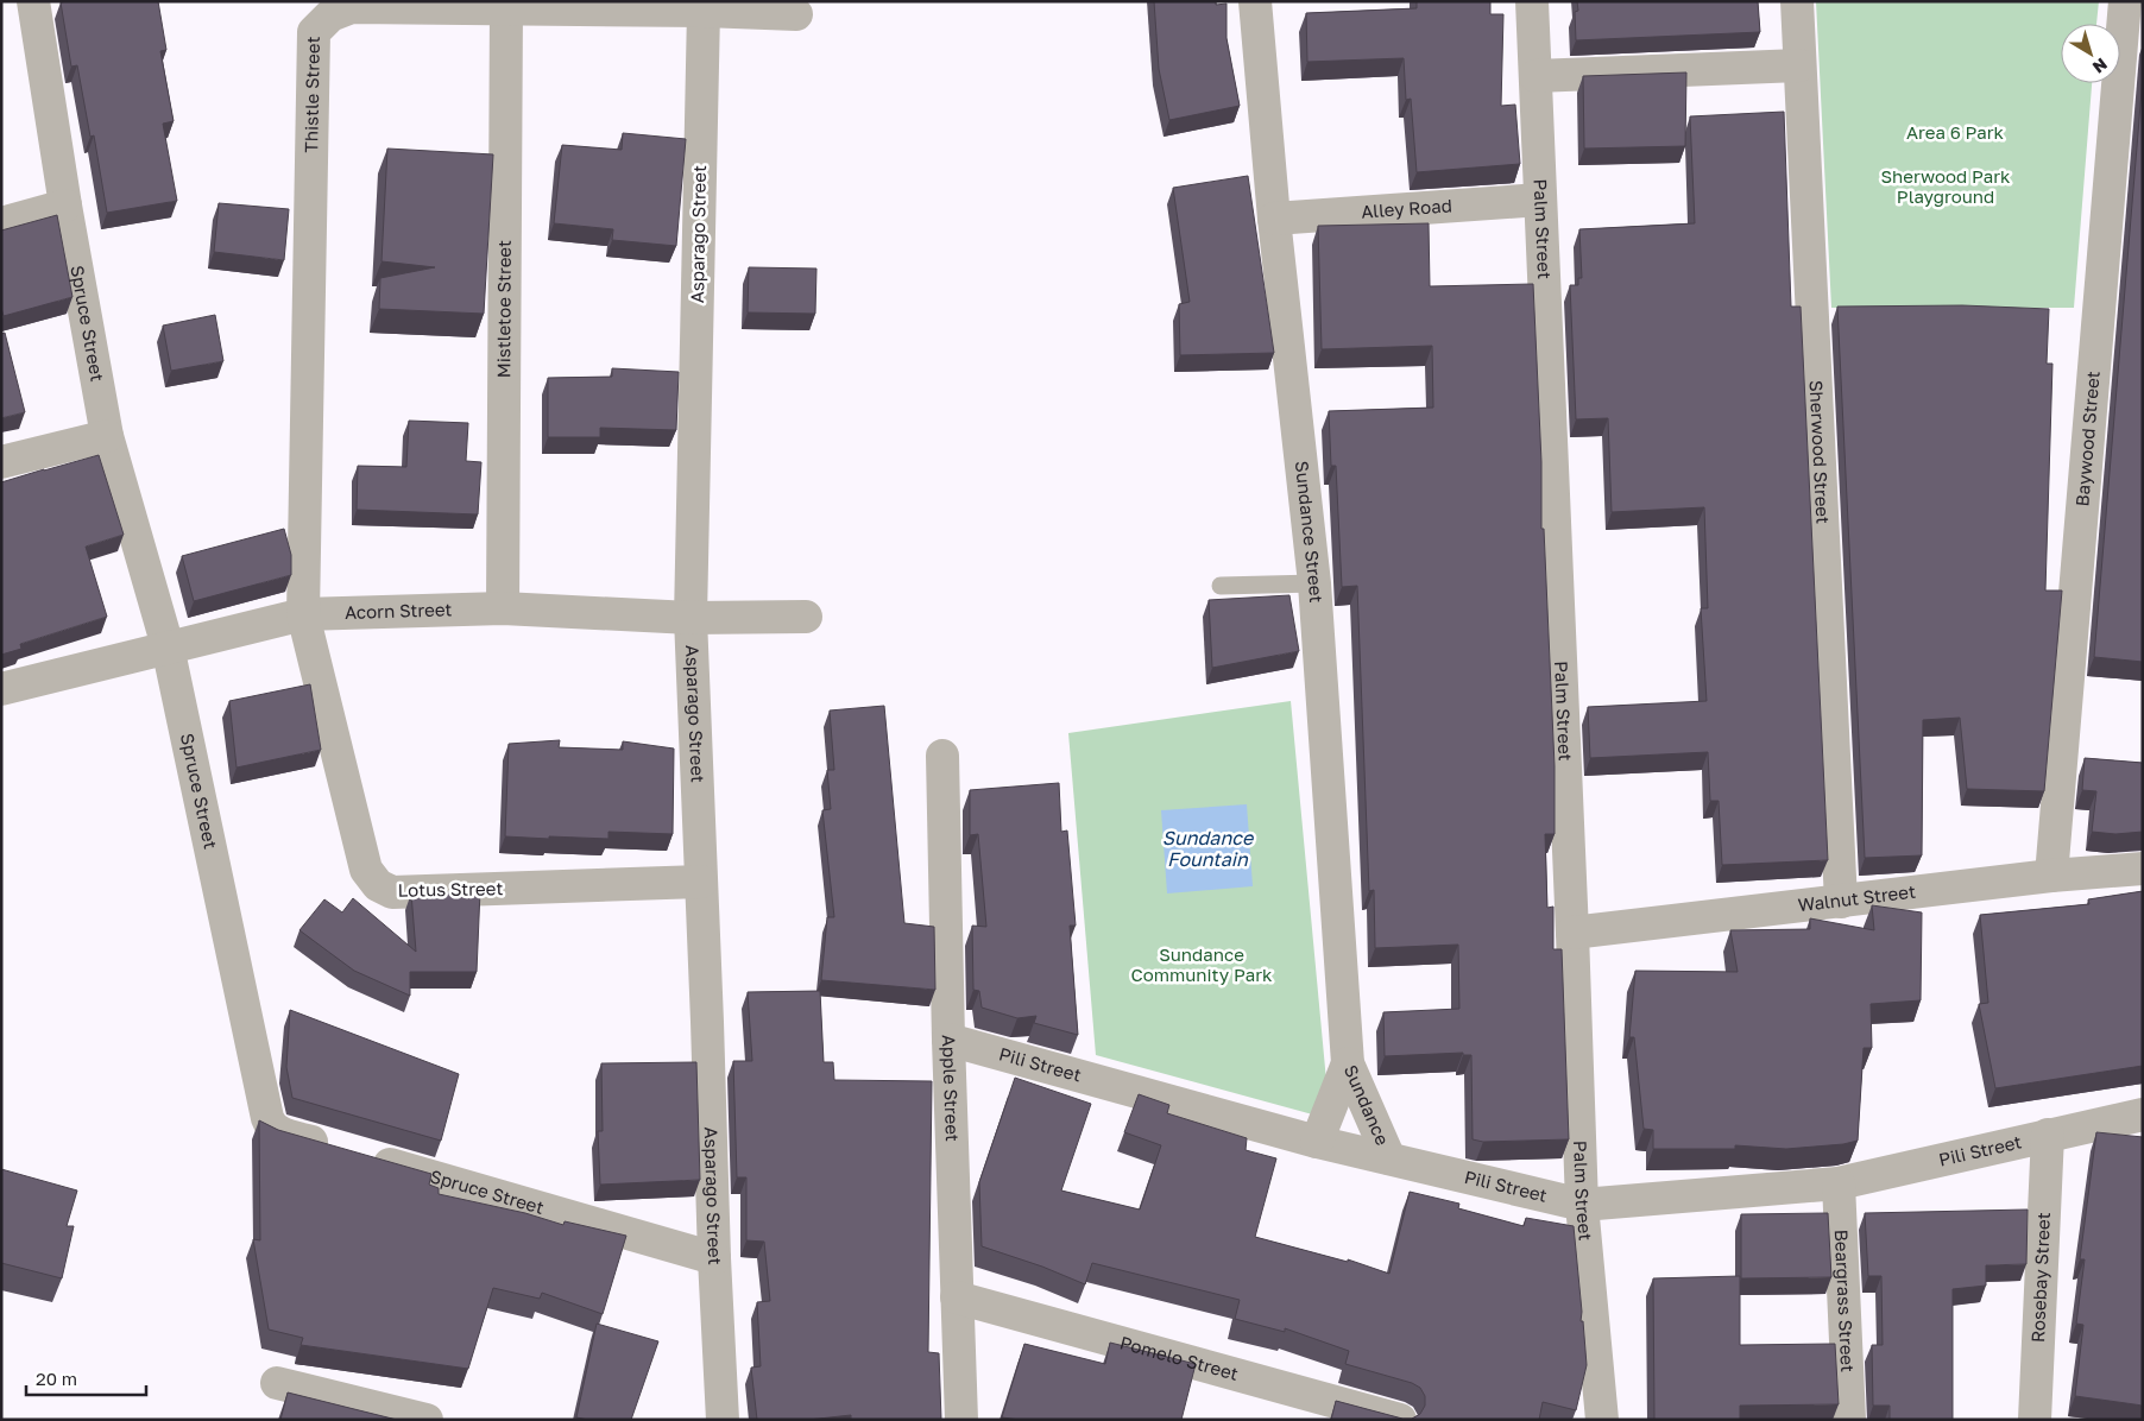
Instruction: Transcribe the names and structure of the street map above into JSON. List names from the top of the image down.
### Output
{
  "streets": {
    "street": [
      "Thistle Street",
      "Alley Road",
      "Palm Street",
      "Asparago Street",
      "Mistletoe Street",
      "Spruce Street",
      "Baywood Street",
      "Sherwood Street",
      "Sundance Street",
      "Acorn Street",
      "Lotus Street",
      "Walnut Street",
      "Pili Street",
      "Apple Street",
      "Sundance",
      "Rosebay Street",
      "Beargrass Street",
      "Pomelo Street"
    ]
  },
  "crossings": [
    ["Thistle Street", "Asparago Street"],
    ["Thistle Street", "Mistletoe Street"],
    ["Thistle Street", "Acorn Street"],
    ["Thistle Street", "Lotus Street"],
    ["Alley Road", "Palm Street"],
    ["Alley Road", "Sundance Street"],
    ["Palm Street", "Walnut Street"],
    ["Palm Street", "Pili Street"],
    ["Asparago Street", "Spruce Street"],
    ["Asparago Street", "Acorn Street"],
    ["Asparago Street", "Lotus Street"],
    ["Mistletoe Street", "Acorn Street"],
    ["Spruce Street", "Acorn Street"],
    ["Baywood Street", "Walnut Street"],
    ["Sherwood Street", "Walnut Street"],
    ["Sundance Street", "Sundance"],
    ["Acorn Street", "Lotus Street"],
    ["Pili Street", "Apple Street"],
    ["Pili Street", "Sundance"],
    ["Pili Street", "Rosebay Street"],
    ["Pili Street", "Beargrass Street"],
    ["Apple Street", "Pomelo Street"]
  ],
  "water": ["Sundance Fountain"],
  "parks": ["Area 6 Park", "Sherwood Park Playground", "Sundance Community Park"],
  "scale_bar": "20 m",
  "north": "bottom right"
}
